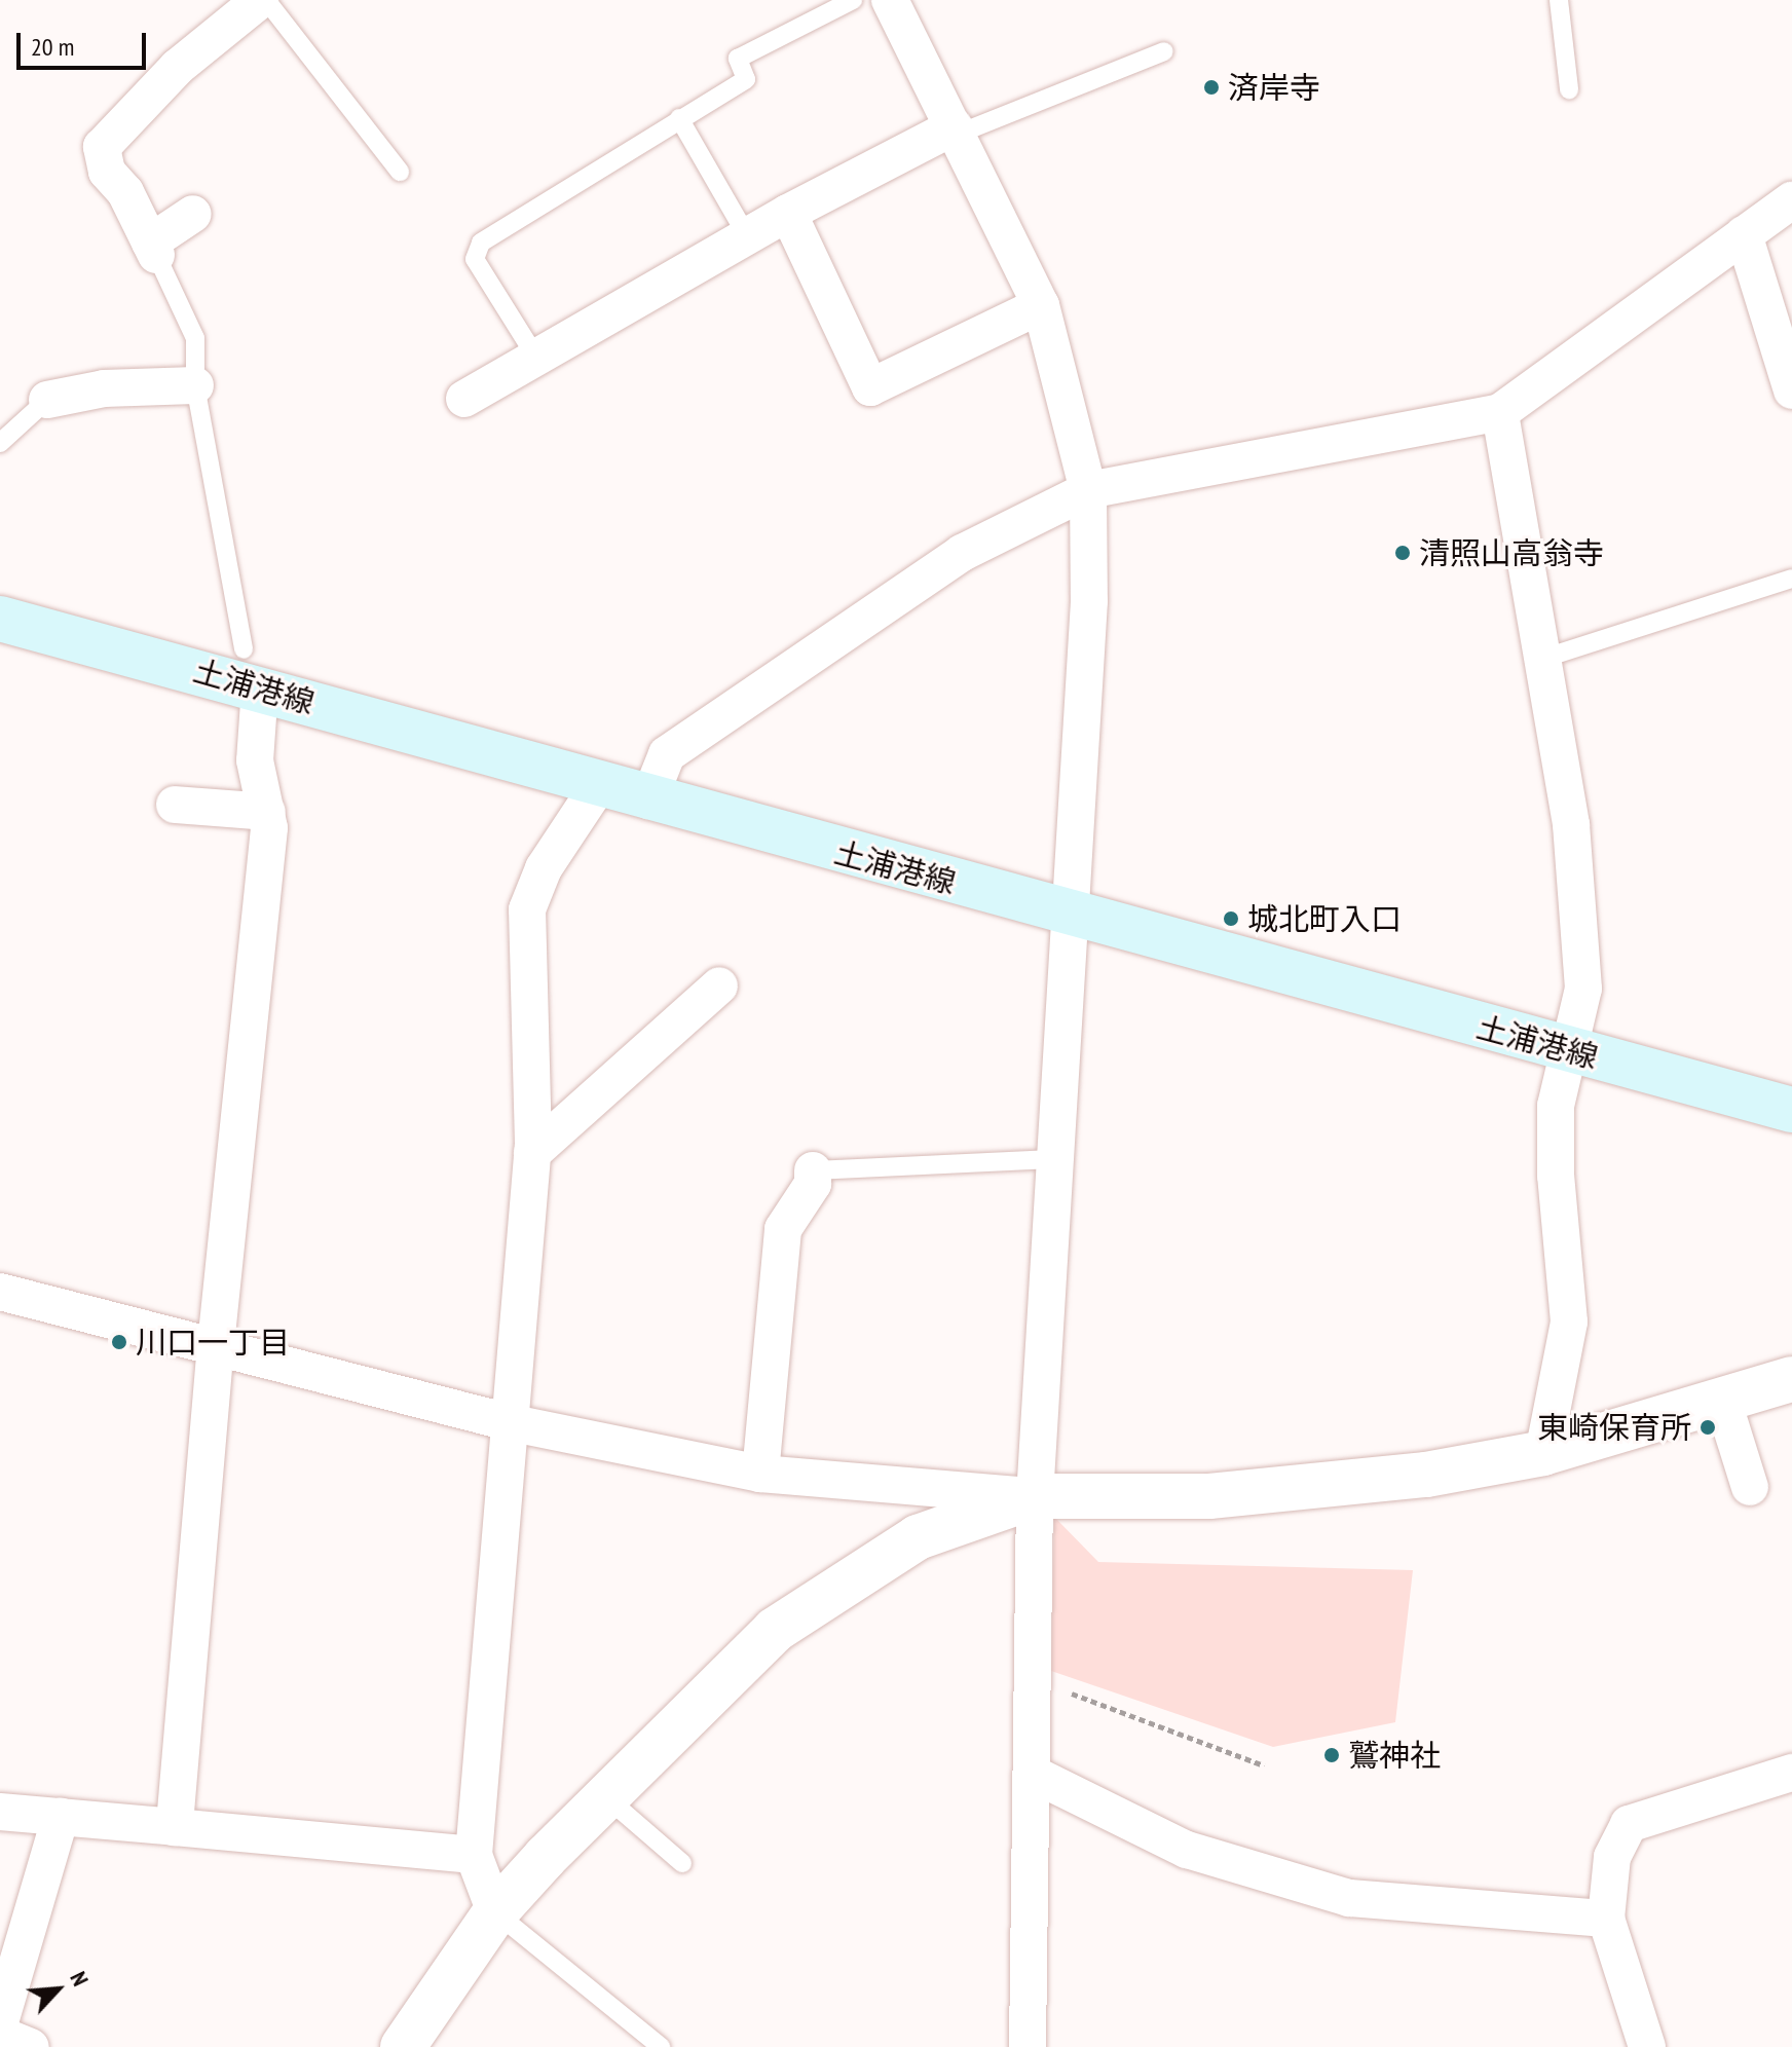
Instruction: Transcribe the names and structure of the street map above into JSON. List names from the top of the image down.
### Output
{
  "streets": {
    "main road": ["土浦港線"]
  },
  "places": [
    "済岸寺",
    "清照山高翁寺",
    "城北町入口",
    "川口一丁目",
    "東崎保育所",
    "鷲神社"
  ],
  "scale_bar": "20 m",
  "north": "top right"
}
